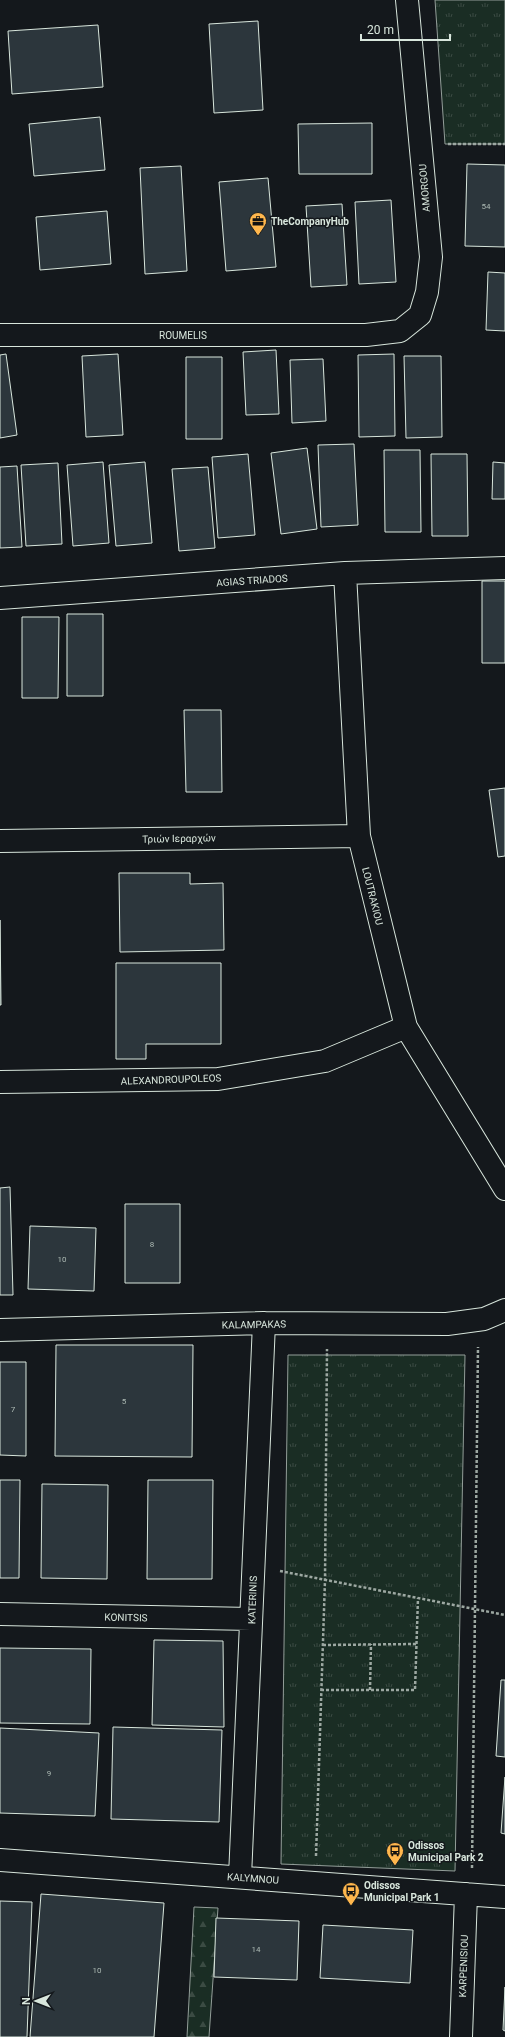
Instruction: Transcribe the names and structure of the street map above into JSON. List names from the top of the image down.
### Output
{
  "streets": {
    "street": [
      "AMORGOU",
      "ROUMELIS",
      "AGIAS TRIADOS",
      "Τριών Ιεραρχών",
      "LOUTRAKIOU",
      "ALEXANDROUPOLEOS",
      "KALAMPAKAS",
      "KATERINIS",
      "KONITSIS",
      "KALYMNOU",
      "KARPENISIOU"
    ]
  },
  "crossings": [
    ["AMORGOU", "ROUMELIS"],
    ["AGIAS TRIADOS", "LOUTRAKIOU"],
    ["Τριών Ιεραρχών", "LOUTRAKIOU"],
    ["LOUTRAKIOU", "ALEXANDROUPOLEOS"],
    ["KALAMPAKAS", "KATERINIS"],
    ["KATERINIS", "KONITSIS"],
    ["KATERINIS", "KALYMNOU"],
    ["KALYMNOU", "KARPENISIOU"]
  ],
  "places": {
    "office": ["TheCompanyHub"],
    "bus stop": ["Odissos Municipal Park 2", "Odissos Municipal Park 1"]
  },
  "house_numbers": [
    "54",
    "8",
    "10",
    "5",
    "7",
    "9",
    "14",
    "10"
  ],
  "scale_bar": "20 m",
  "north": "left"
}
